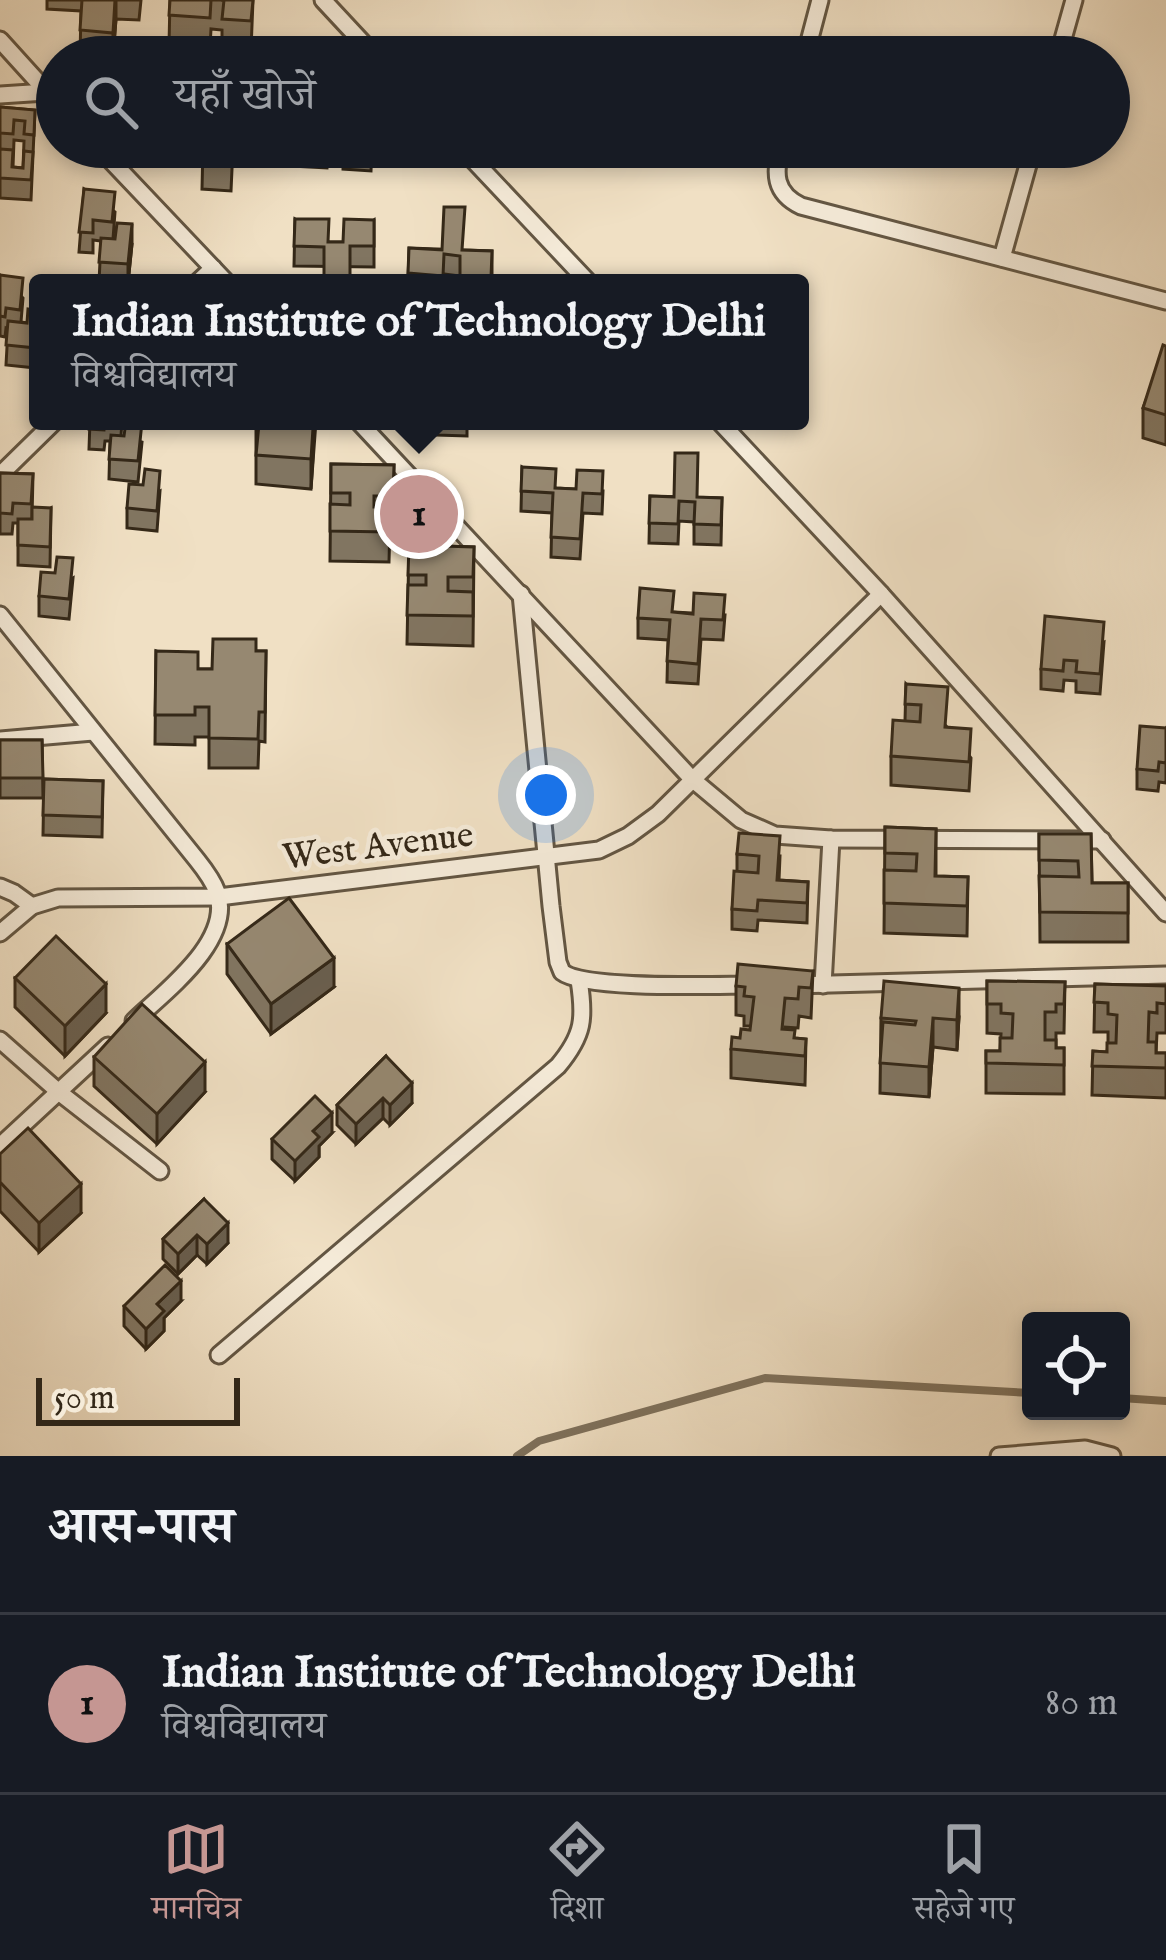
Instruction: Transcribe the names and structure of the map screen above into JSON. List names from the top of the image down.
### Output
{
  "streets": {
    "lane": ["West Avenue"]
  },
  "scale_bar": "50 m",
  "page": {
    "search": "यहाँ खोजें",
    "popup": ["Indian Institute of Technology Delhi", "विश्वविद्यालय"],
    "pins": "1",
    "scale": "50 m",
    "heading": "आस-पास",
    "list": [
      {
        "mark": "1",
        "name": "Indian Institute of Technology Delhi",
        "note": "विश्वविद्यालय",
        "value": "80 m"
      }
    ],
    "nav": ["मानचित्र", "दिशा", "सहेजे गए"]
  }
}
